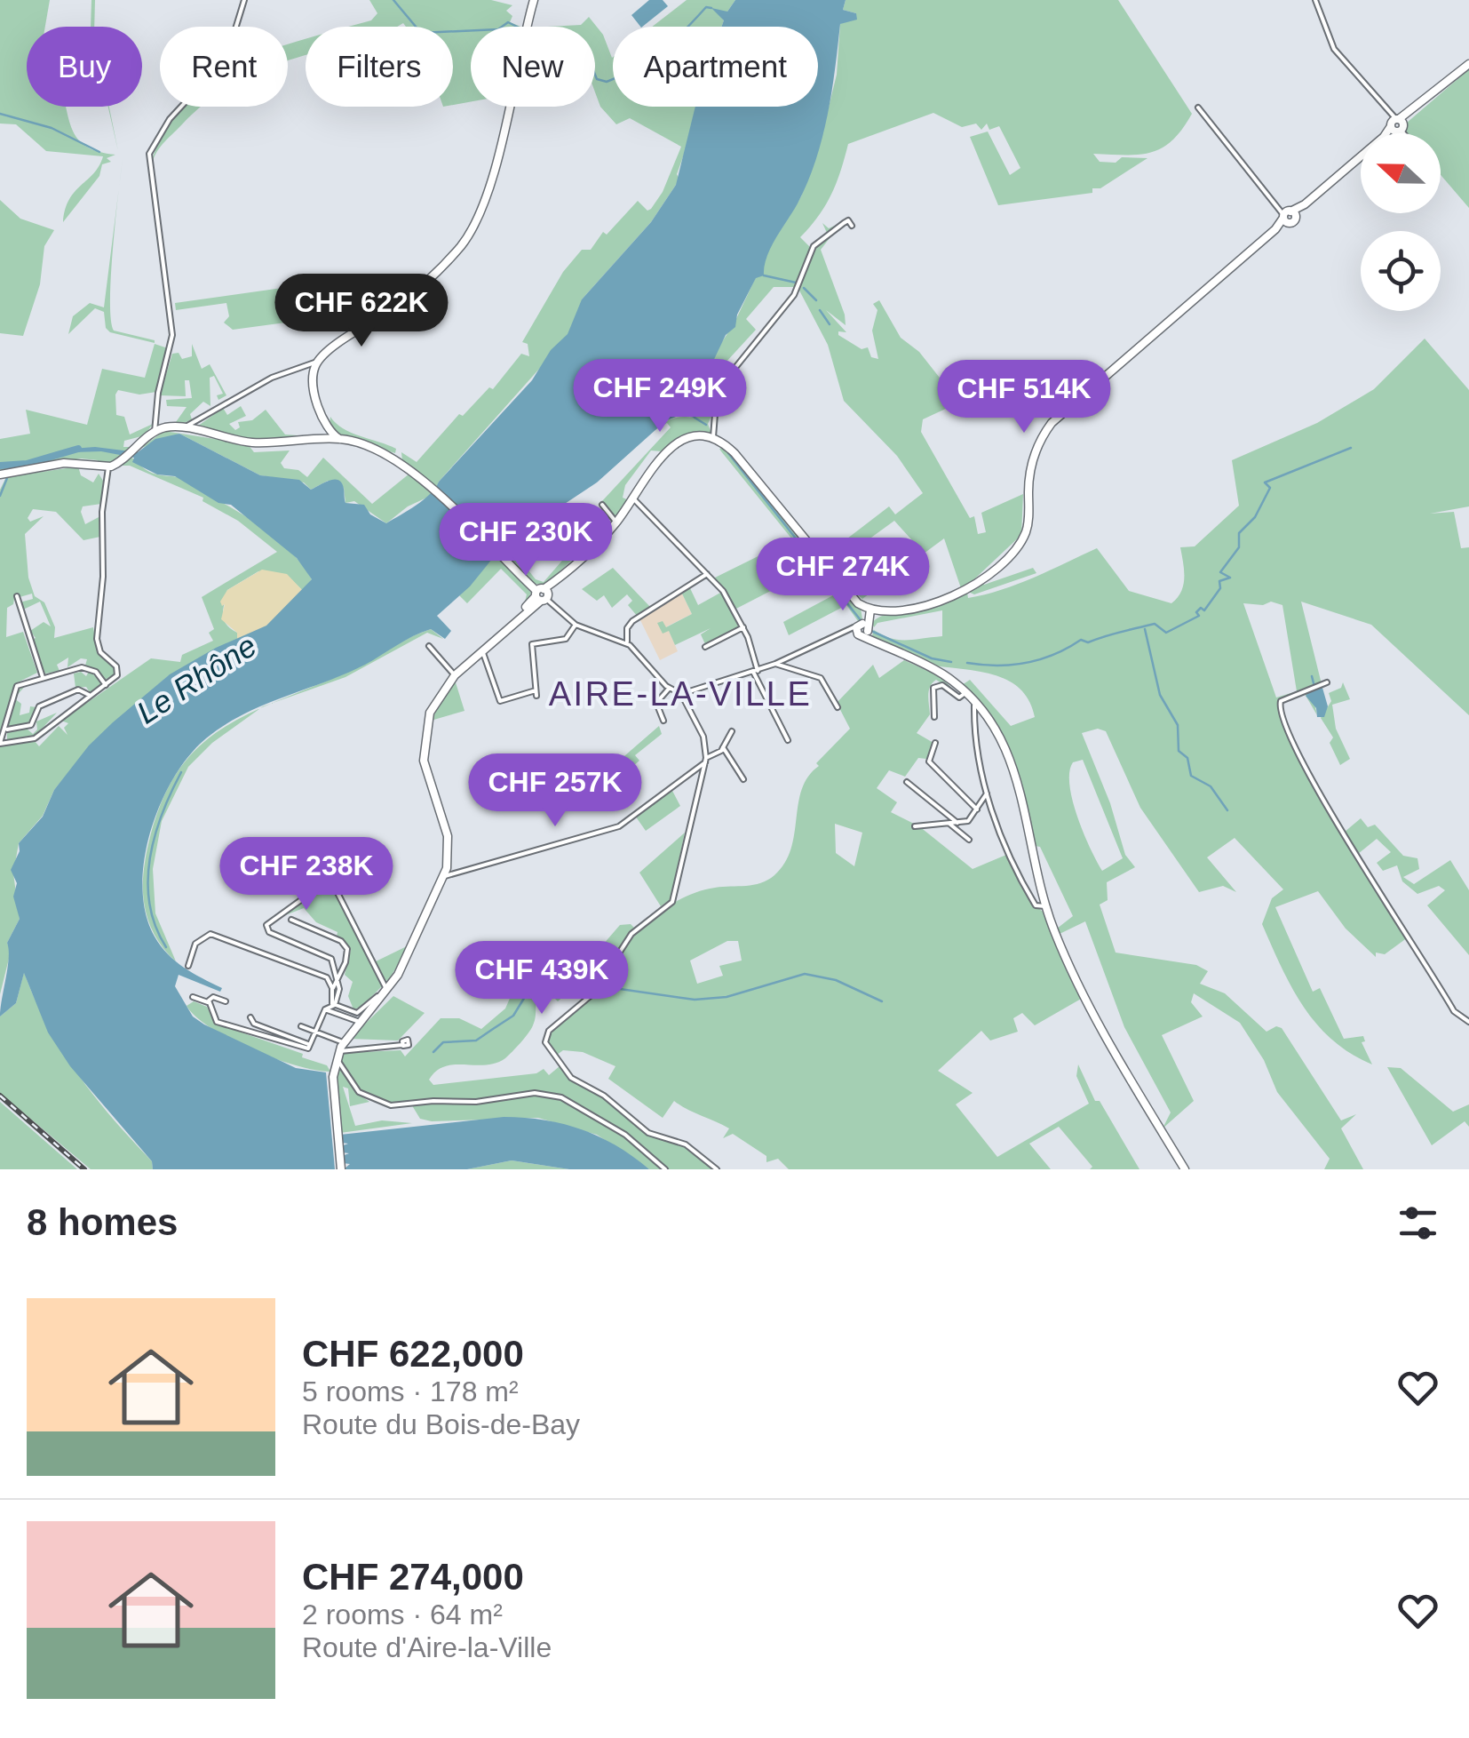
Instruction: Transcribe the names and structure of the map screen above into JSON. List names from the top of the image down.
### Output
{
  "districts": ["AIRE-LA-VILLE"],
  "water": ["Le Rhône"],
  "north": "left",
  "page": {
    "chip": [
      "Buy",
      "Rent",
      "Filters",
      "New",
      "Apartment"
    ],
    "price": [
      "CHF 622K",
      "CHF 249K",
      "CHF 514K",
      "CHF 230K",
      "CHF 274K",
      "CHF 257K",
      "CHF 238K",
      "CHF 439K"
    ],
    "heading": "8 homes",
    "list": [
      {
        "name": "CHF 622,000",
        "note": "5 rooms · 178 m² · Route du Bois-de-Bay"
      },
      {
        "name": "CHF 274,000",
        "note": "2 rooms · 64 m² · Route d'Aire-la-Ville"
      }
    ]
  }
}
